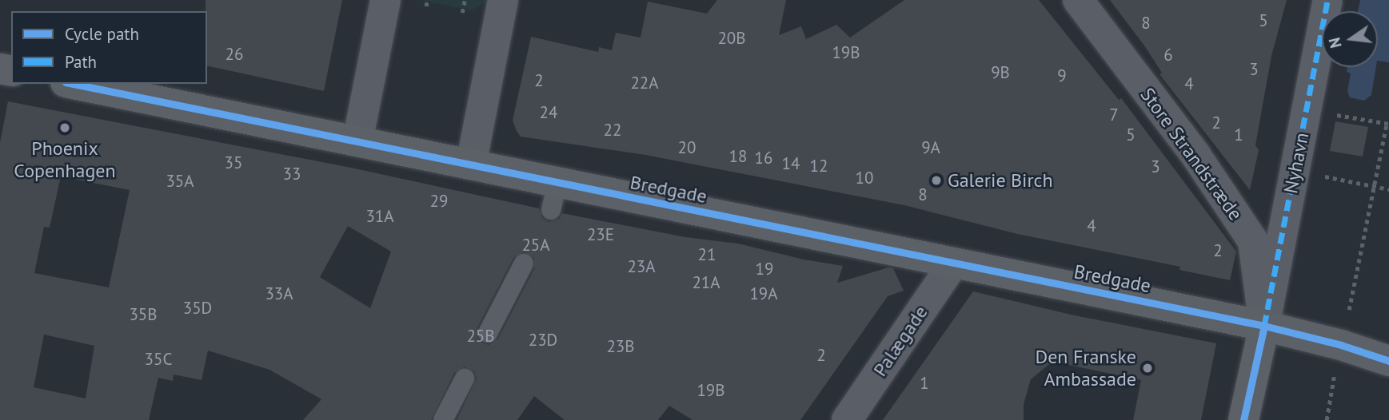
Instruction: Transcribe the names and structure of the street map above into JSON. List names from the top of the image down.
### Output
{
  "streets": {
    "main road": ["Bredgade"],
    "street": ["Store Strandstræde", "Nyhavn", "Palægade"]
  },
  "crossings": [
    ["Store Strandstræde", "Nyhavn"],
    ["Store Strandstræde", "Bredgade"],
    ["Nyhavn", "Bredgade"],
    ["Bredgade", "Palægade"]
  ],
  "places": ["Phoenix Copenhagen", "Galerie Birch", "Den Franske Ambassade"],
  "house_numbers": [
    "5",
    "8",
    "20B",
    "19B",
    "26",
    "6",
    "3",
    "9B",
    "9",
    "2",
    "22A",
    "4",
    "24",
    "7",
    "2",
    "22",
    "5",
    "1",
    "20",
    "9A",
    "18",
    "16",
    "35",
    "14",
    "12",
    "3",
    "33",
    "10",
    "35A",
    "8",
    "29",
    "31A",
    "4",
    "23E",
    "25A",
    "2",
    "21",
    "23A",
    "19",
    "21A",
    "33A",
    "19A",
    "35D",
    "35B",
    "25B",
    "23D",
    "23B",
    "2",
    "35C",
    "1",
    "19B"
  ],
  "legend": ["Cycle path", "Path"],
  "north": "left"
}
